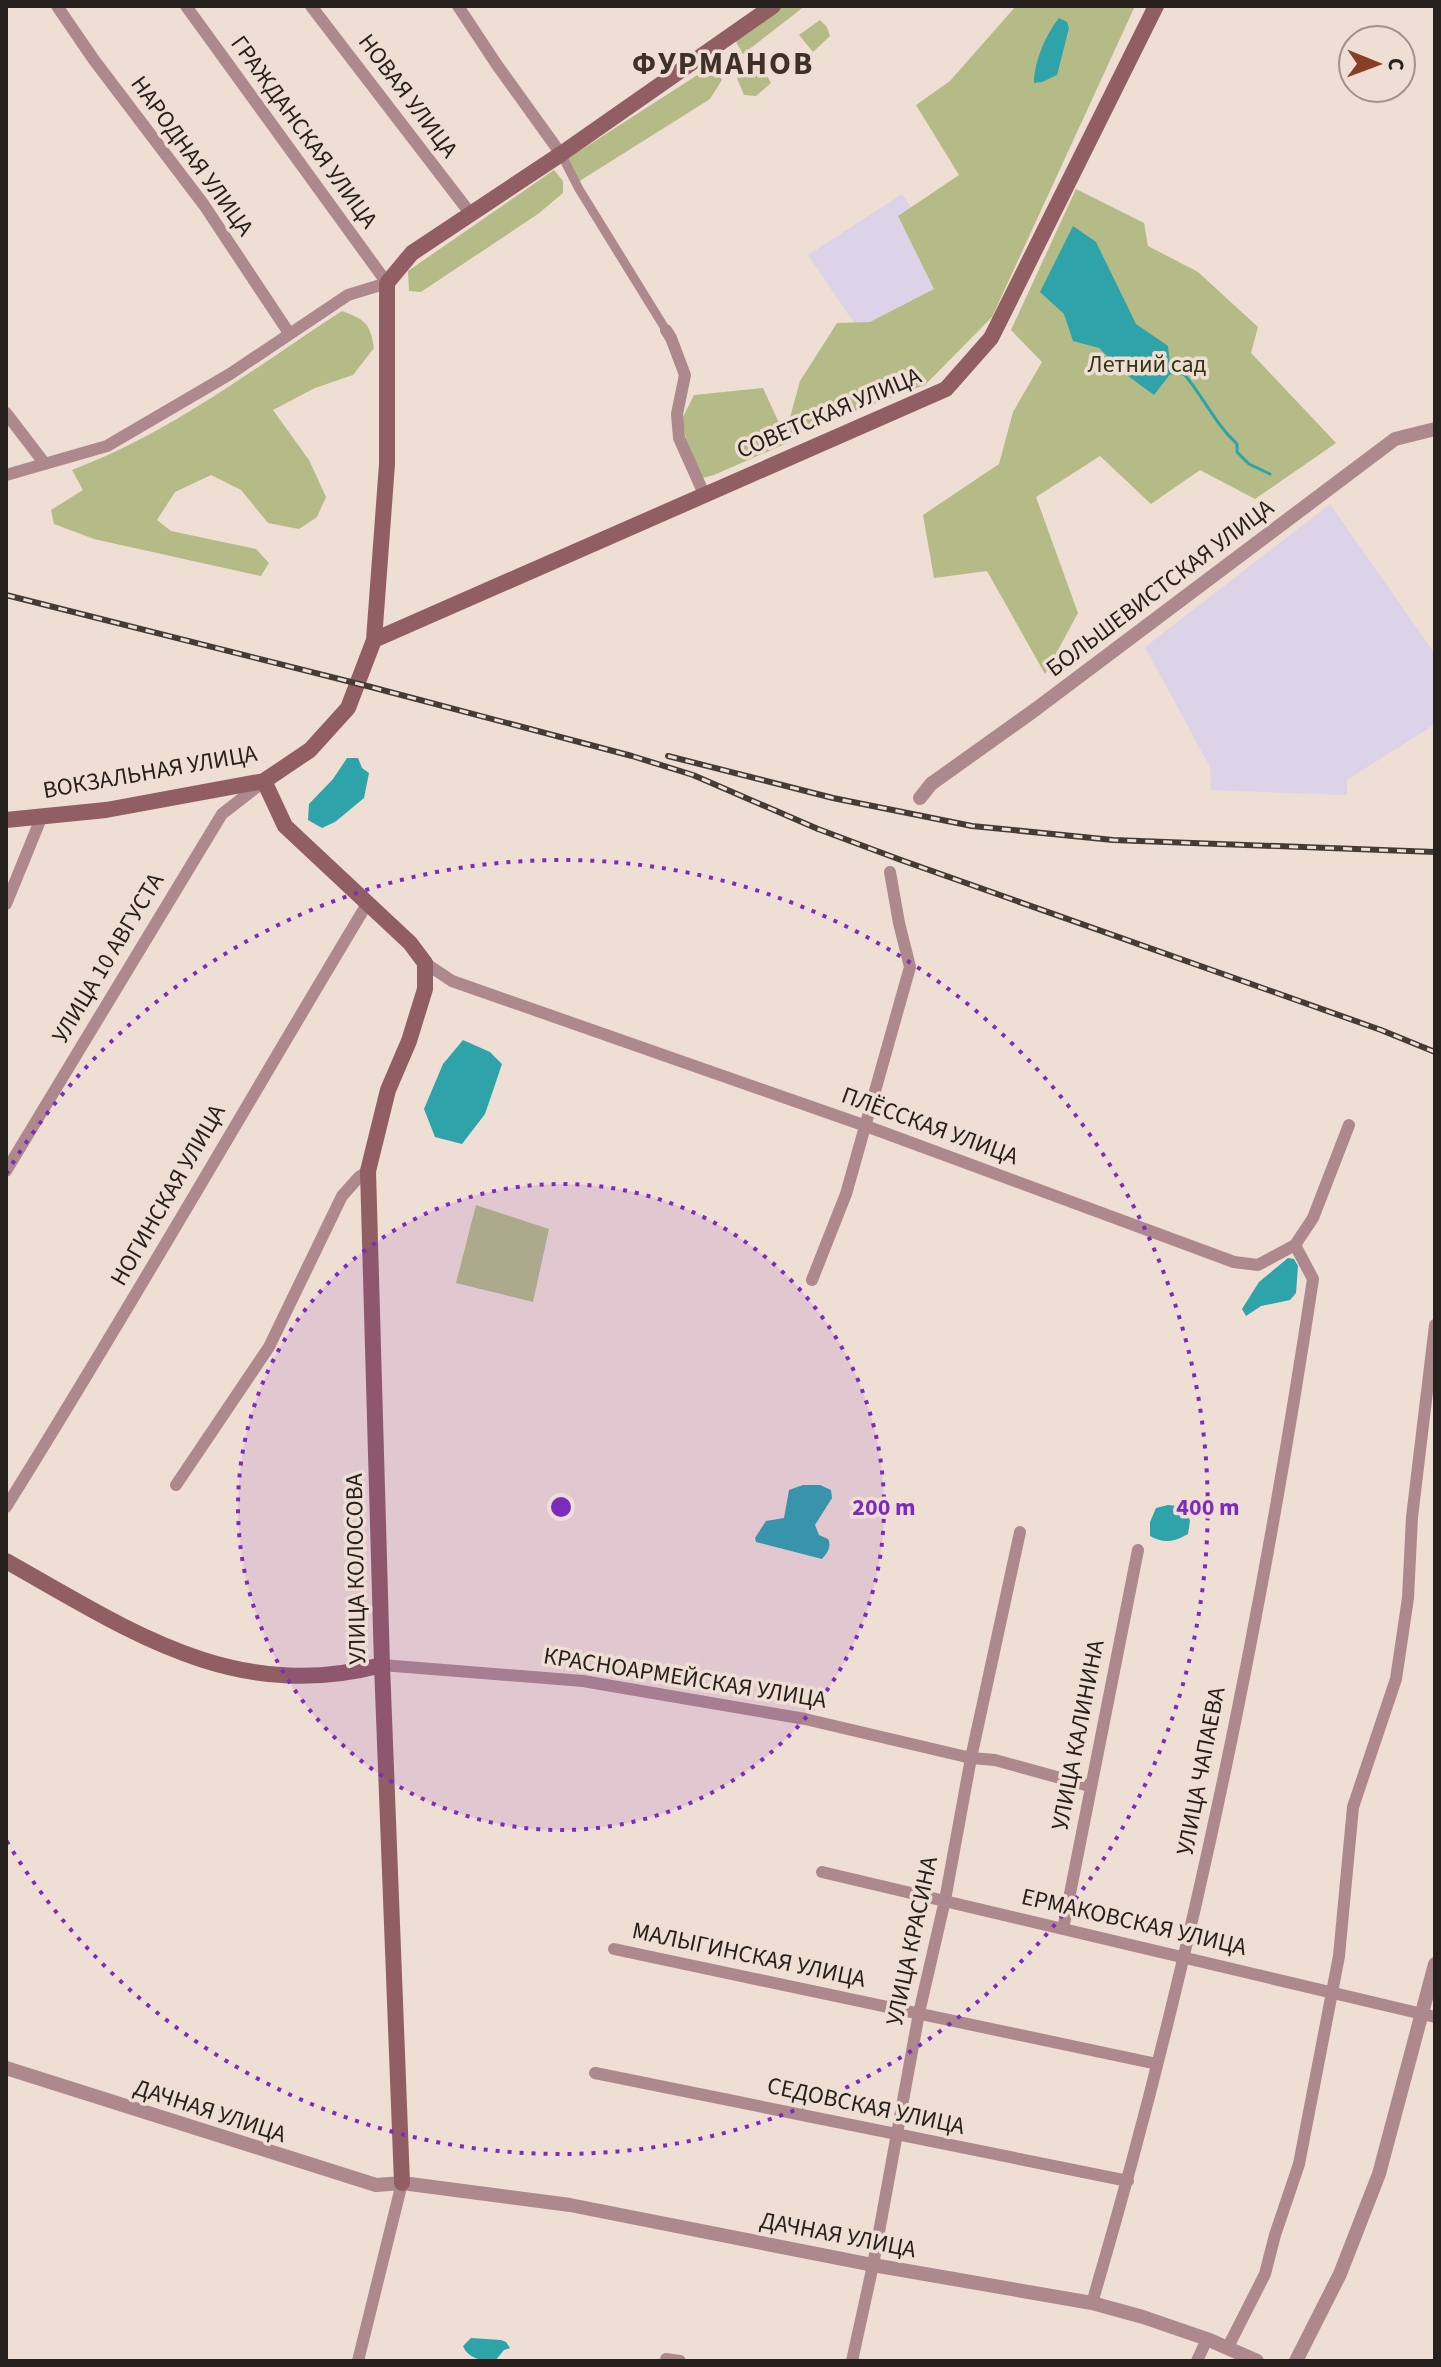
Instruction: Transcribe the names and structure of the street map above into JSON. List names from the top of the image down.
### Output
{
  "streets": {
    "main road": [
      "СОВЕТСКАЯ УЛИЦА",
      "ВОКЗАЛЬНАЯ УЛИЦА",
      "УЛИЦА КОЛОСОВА",
      "КРАСНОАРМЕЙСКАЯ УЛИЦА"
    ],
    "street": [
      "НОВАЯ УЛИЦА",
      "ГРАЖДАНСКАЯ УЛИЦА",
      "НАРОДНАЯ УЛИЦА",
      "БОЛЬШЕВИСТСКАЯ УЛИЦА",
      "УЛИЦА 10 АВГУСТА",
      "ПЛЁССКАЯ УЛИЦА",
      "НОГИНСКАЯ УЛИЦА",
      "УЛИЦА КАЛИНИНА",
      "УЛИЦА ЧАПАЕВА",
      "ЕРМАКОВСКАЯ УЛИЦА",
      "УЛИЦА КРАСИНА",
      "МАЛЫГИНСКАЯ УЛИЦА",
      "СЕДОВСКАЯ УЛИЦА",
      "ДАЧНАЯ УЛИЦА"
    ]
  },
  "crossings": [
    ["ГРАЖДАНСКАЯ УЛИЦА", "ВОКЗАЛЬНАЯ УЛИЦА"],
    ["СОВЕТСКАЯ УЛИЦА", "ВОКЗАЛЬНАЯ УЛИЦА"],
    ["ВОКЗАЛЬНАЯ УЛИЦА", "УЛИЦА 10 АВГУСТА"],
    ["ПЛЁССКАЯ УЛИЦА", "УЛИЦА КОЛОСОВА"],
    ["ПЛЁССКАЯ УЛИЦА", "УЛИЦА ЧАПАЕВА"],
    ["УЛИЦА КОЛОСОВА", "КРАСНОАРМЕЙСКАЯ УЛИЦА"],
    ["УЛИЦА КОЛОСОВА", "ДАЧНАЯ УЛИЦА"],
    ["КРАСНОАРМЕЙСКАЯ УЛИЦА", "УЛИЦА КАЛИНИНА"],
    ["КРАСНОАРМЕЙСКАЯ УЛИЦА", "УЛИЦА КРАСИНА"],
    ["УЛИЦА КАЛИНИНА", "ЕРМАКОВСКАЯ УЛИЦА"],
    ["УЛИЦА ЧАПАЕВА", "ЕРМАКОВСКАЯ УЛИЦА"],
    ["УЛИЦА ЧАПАЕВА", "МАЛЫГИНСКАЯ УЛИЦА"],
    ["УЛИЦА ЧАПАЕВА", "СЕДОВСКАЯ УЛИЦА"],
    ["УЛИЦА ЧАПАЕВА", "ДАЧНАЯ УЛИЦА"],
    ["ЕРМАКОВСКАЯ УЛИЦА", "УЛИЦА КРАСИНА"],
    ["УЛИЦА КРАСИНА", "МАЛЫГИНСКАЯ УЛИЦА"],
    ["УЛИЦА КРАСИНА", "СЕДОВСКАЯ УЛИЦА"],
    ["УЛИЦА КРАСИНА", "ДАЧНАЯ УЛИЦА"]
  ],
  "districts": ["ФУРМАНОВ"],
  "parks": ["Летний сад"],
  "north": "right",
  "rings": ["200 m", "400 m"]
}
